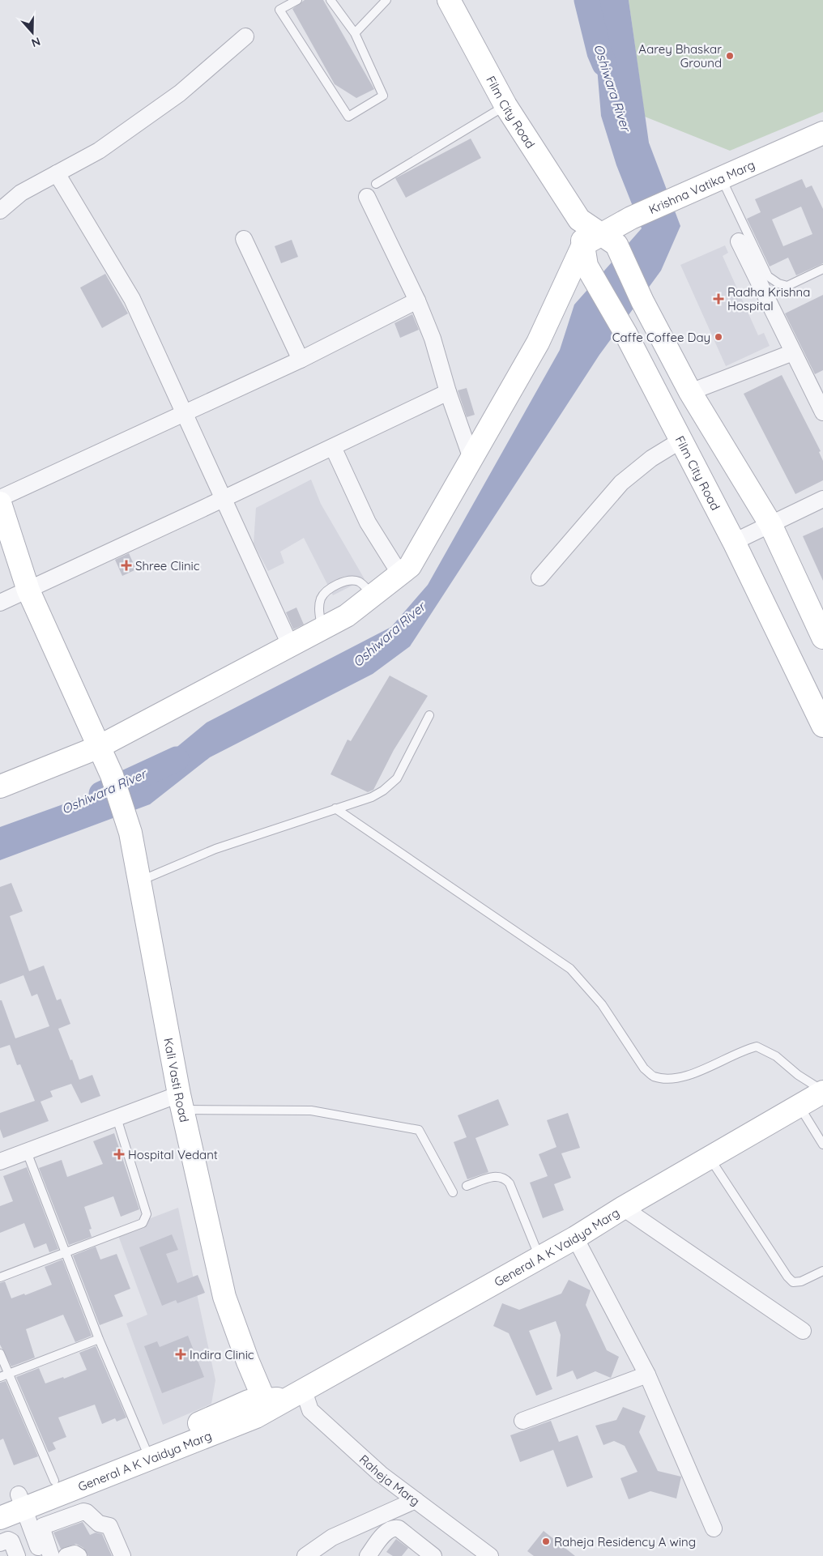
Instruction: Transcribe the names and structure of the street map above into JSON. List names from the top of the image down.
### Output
{
  "streets": {
    "street": [
      "Film City Road",
      "Krishna Vatika Marg",
      "Kali Vasti Road",
      "General A K Vaidya Marg",
      "Raheja Marg"
    ]
  },
  "crossings": [
    ["Film City Road", "Krishna Vatika Marg"],
    ["Kali Vasti Road", "General A K Vaidya Marg"],
    ["General A K Vaidya Marg", "Raheja Marg"]
  ],
  "water": ["Oshiwara River"],
  "places": {
    "other": ["Aarey Bhaskar Ground", "Caffe Coffee Day", "Raheja Residency A wing"],
    "health": [
      "Radha Krishna Hospital",
      "Shree Clinic",
      "Hospital Vedant",
      "Indira Clinic"
    ]
  },
  "north": "bottom"
}
